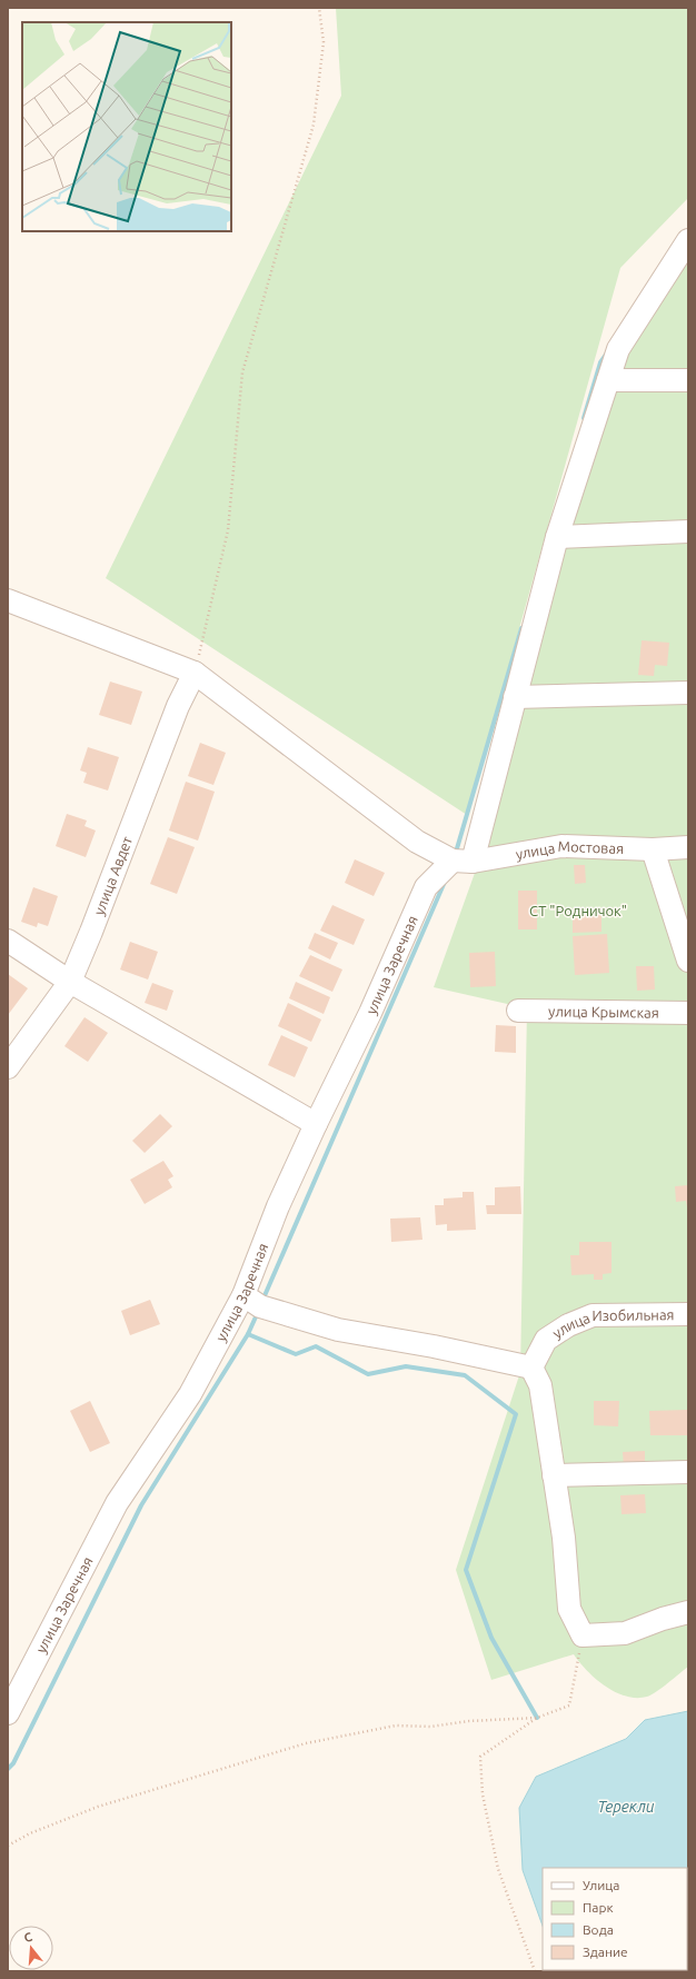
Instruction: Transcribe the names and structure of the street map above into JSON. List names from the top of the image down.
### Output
{
  "streets": {
    "street": [
      "улица Мостовая",
      "улица Авдет",
      "улица Заречная",
      "улица Крымская",
      "улица Изобильная"
    ]
  },
  "crossings": [
    ["улица Мостовая", "улица Заречная"]
  ],
  "water": ["Терекли"],
  "parks": ["СТ \"Родничок\""],
  "legend": [
    "Улица",
    "Парк",
    "Вода",
    "Здание"
  ],
  "north": "top"
}
